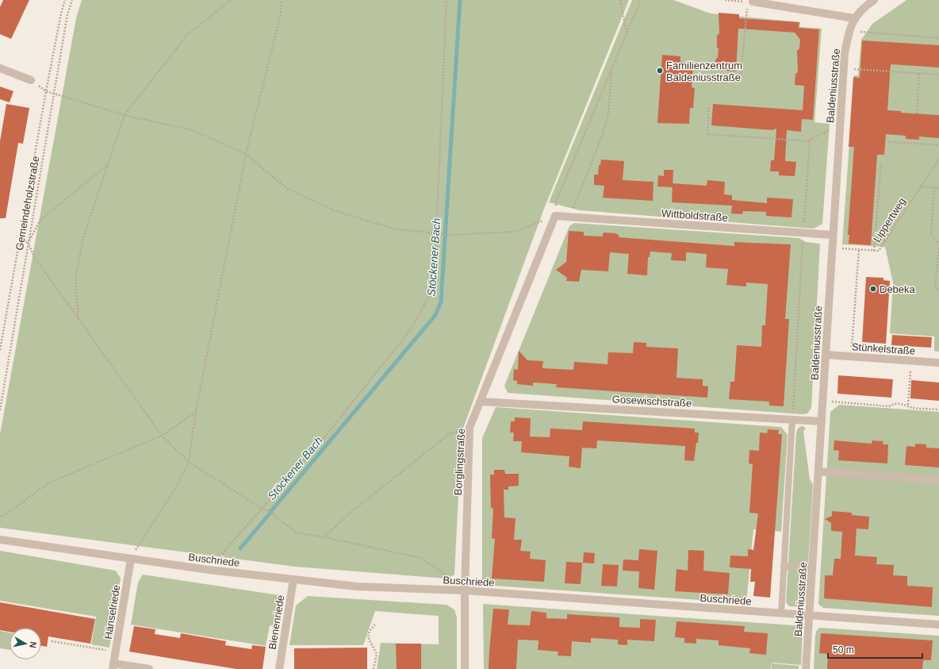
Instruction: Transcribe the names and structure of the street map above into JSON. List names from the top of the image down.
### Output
{
  "streets": {
    "street": [
      "Baldeniusstraße",
      "Wittboldstraße",
      "Stünkelstraße",
      "Gosewischstraße",
      "Borglingstraße",
      "Buschriede",
      "Hänselriede",
      "Bienenriede"
    ],
    "path": ["Gemeindeholzstraße", "Lippertweg"]
  },
  "crossings": [
    ["Baldeniusstraße", "Wittboldstraße"],
    ["Baldeniusstraße", "Lippertweg"],
    ["Baldeniusstraße", "Stünkelstraße"],
    ["Baldeniusstraße", "Gosewischstraße"],
    ["Baldeniusstraße", "Buschriede"],
    ["Wittboldstraße", "Borglingstraße"],
    ["Gosewischstraße", "Borglingstraße"],
    ["Borglingstraße", "Buschriede"],
    ["Buschriede", "Hänselriede"],
    ["Buschriede", "Bienenriede"]
  ],
  "water": ["Stöckener Bach"],
  "places": ["Familienzentrum Baldeniusstraße", "Debeka"],
  "scale_bar": "50 m",
  "north": "right"
}
